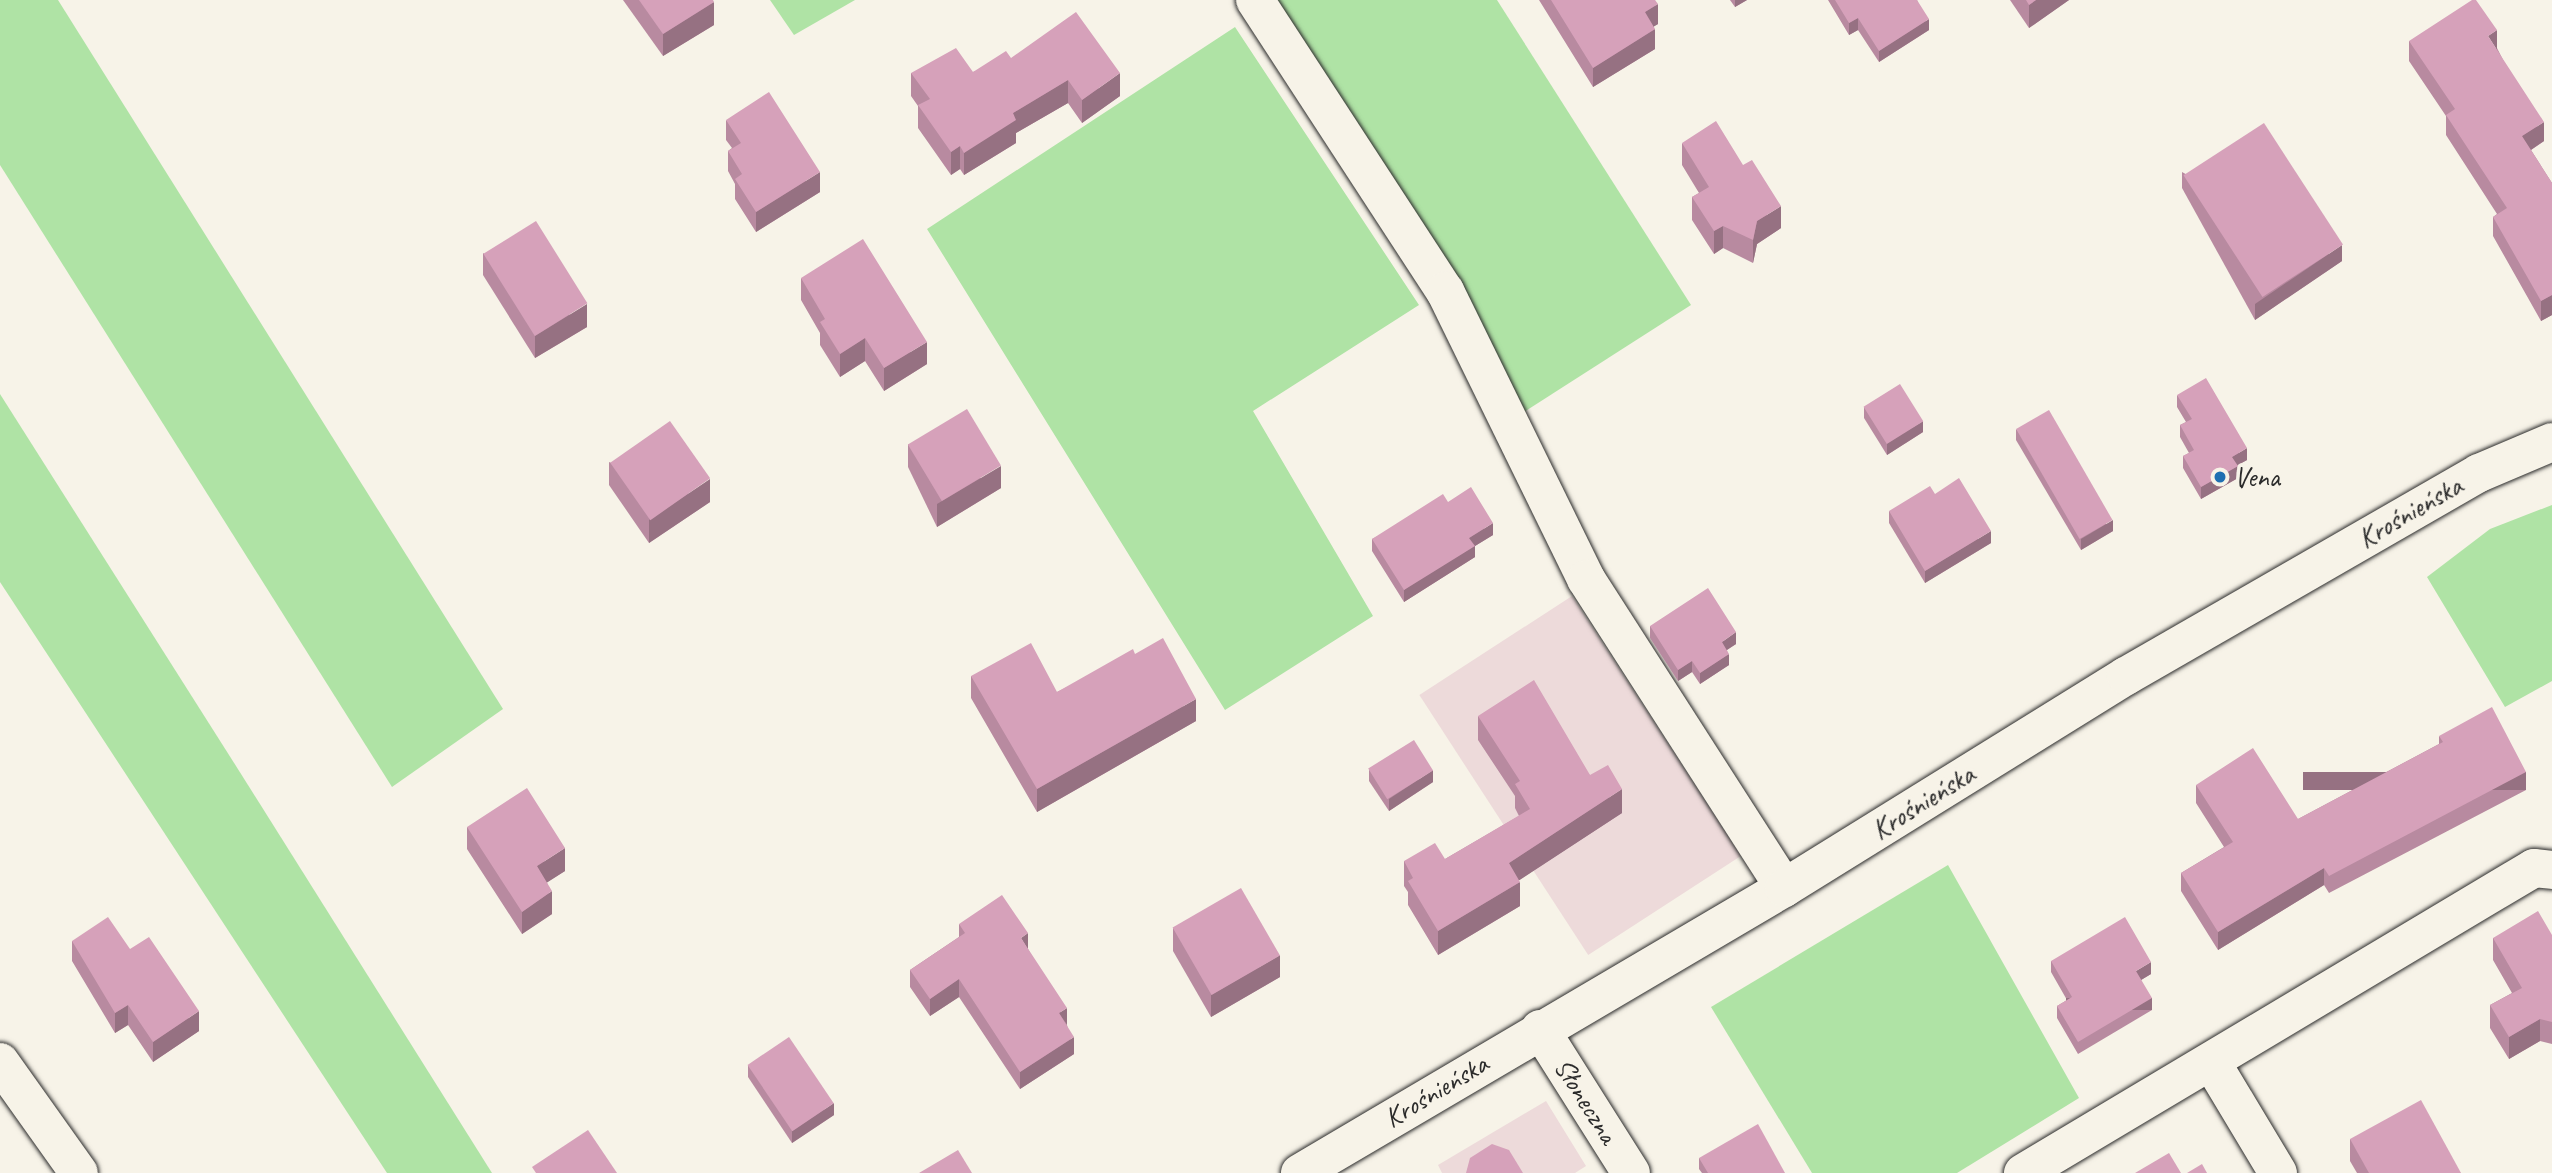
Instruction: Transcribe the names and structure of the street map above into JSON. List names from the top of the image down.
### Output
{
  "streets": {
    "street": ["Krośnieńska", "Słoneczna"]
  },
  "crossings": [
    ["Krośnieńska", "Słoneczna"]
  ],
  "places": ["Vena"]
}
